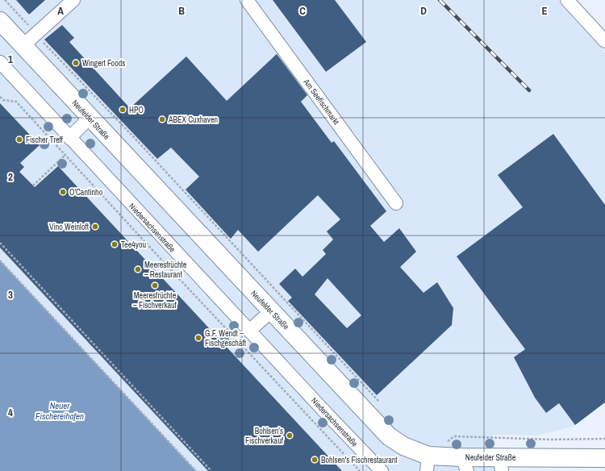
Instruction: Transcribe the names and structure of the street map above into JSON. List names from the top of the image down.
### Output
{
  "streets": {
    "street": ["Am Seefischmarkt", "Neufelder Straße", "Niedersachsenstraße"]
  },
  "water": ["Neuer Fischereihafen"],
  "places": [
    "Wingert Foods",
    "HPO",
    "ABEX Cuxhaven",
    "Fischer Treff",
    "O'Cantinho",
    "Vino Weinloft",
    "Tee4you",
    "Meeresfrüchte – Restaurant",
    "Meeresfrüchte – Fischverkauf",
    "G.F. Wendt – Fischgeschäft",
    "Bohlsen's Fischverkauf",
    "Bohlsen's Fischrestaurant"
  ],
  "grid": {
    "columns": [
      "A",
      "B",
      "C",
      "D",
      "E"
    ],
    "rows": [
      "1",
      "2",
      "3",
      "4"
    ]
  }
}
